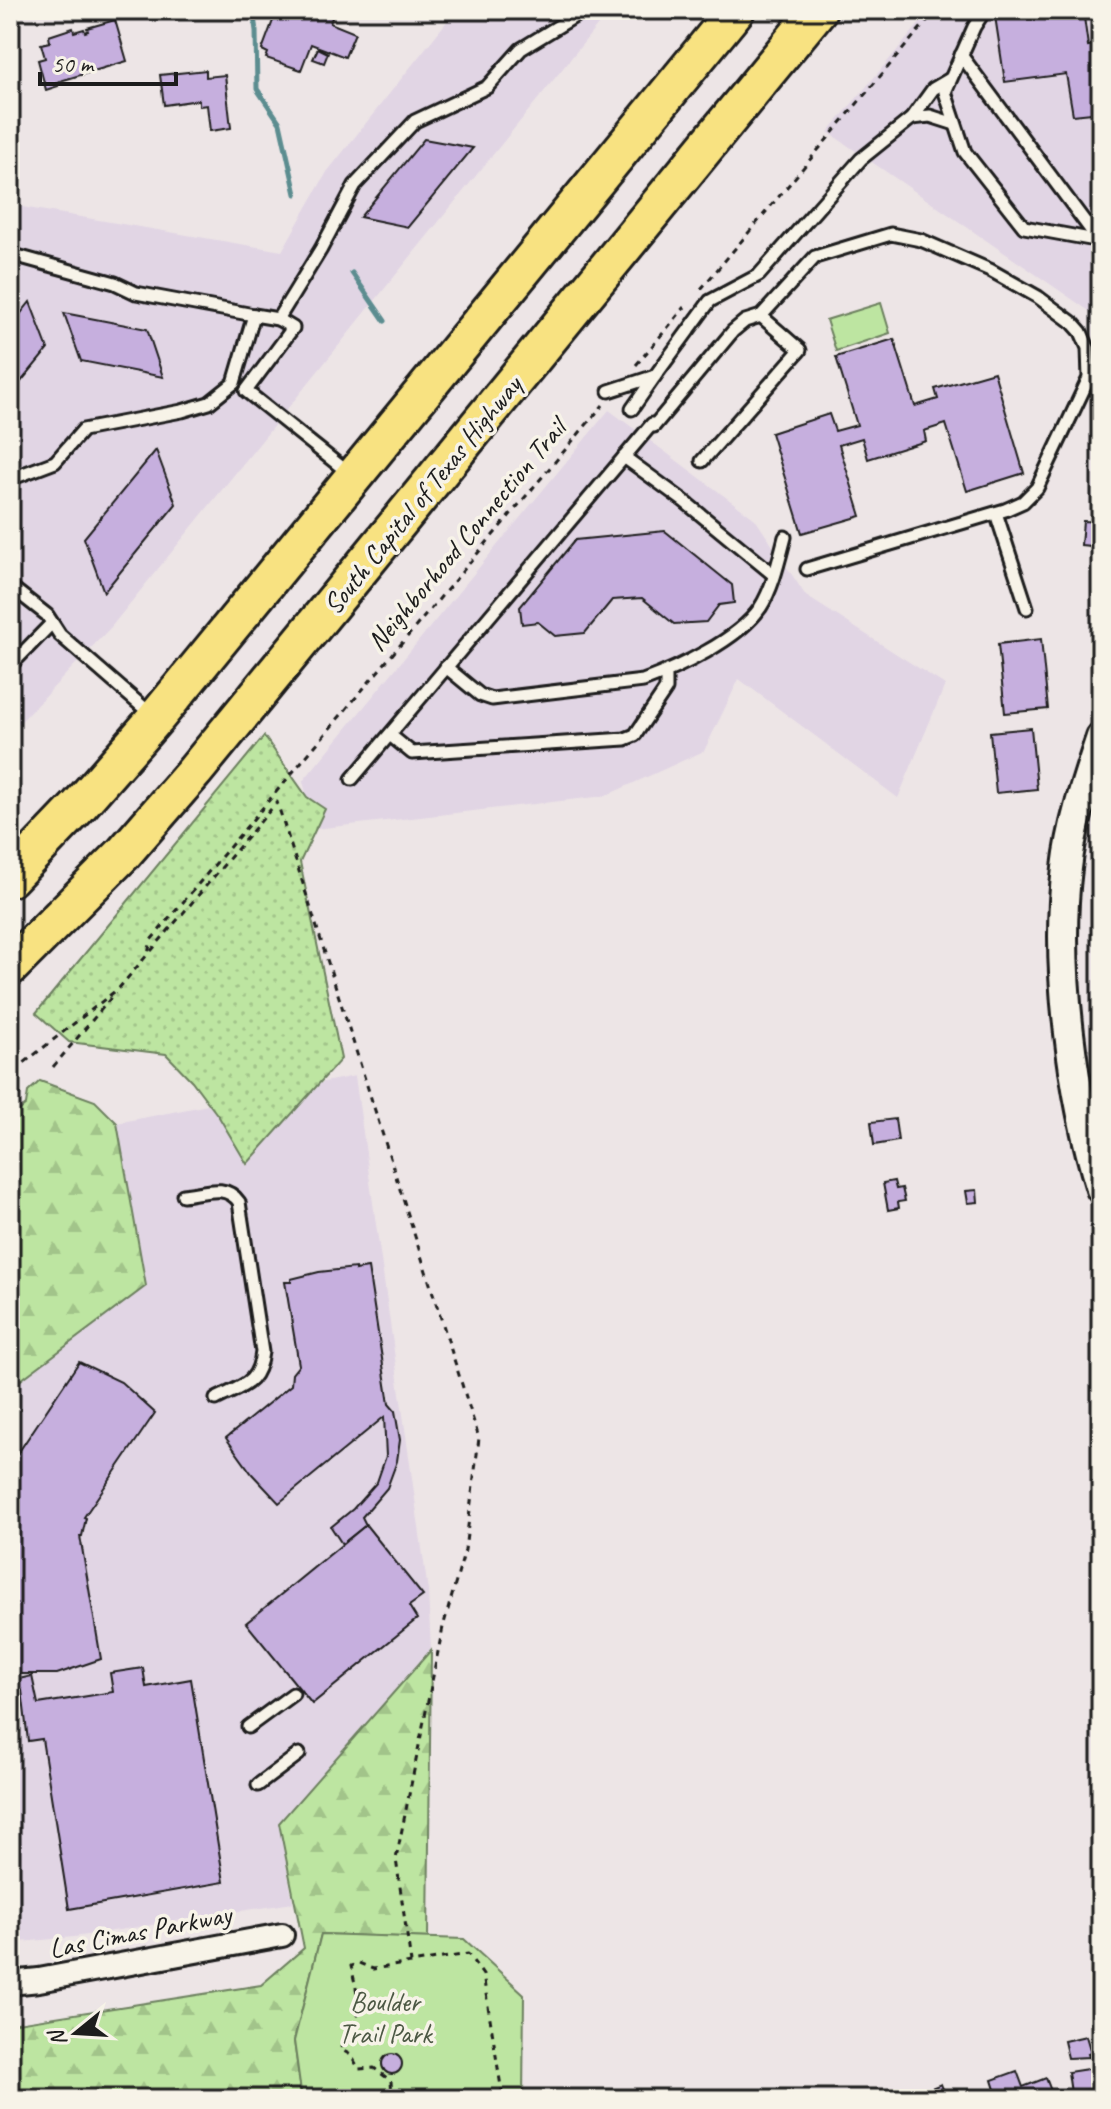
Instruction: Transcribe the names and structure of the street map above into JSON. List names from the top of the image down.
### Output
{
  "streets": {
    "highway": ["South Capital of Texas Highway"],
    "street": ["Las Cimas Parkway"],
    "path": ["Neighborhood Connection Trail"]
  },
  "parks": ["Boulder Trail Park"],
  "scale_bar": "50 m",
  "north": "left"
}
